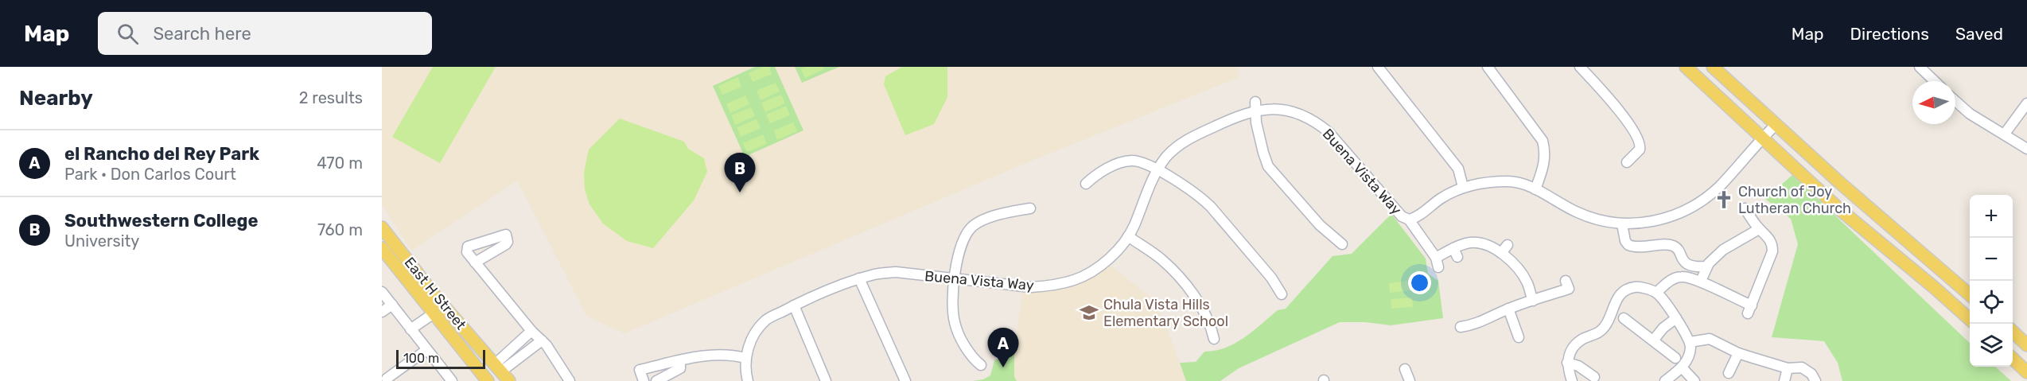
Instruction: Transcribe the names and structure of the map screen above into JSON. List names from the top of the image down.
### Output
{
  "streets": {
    "main road": ["East H Street"],
    "street": ["Buena Vista Way"]
  },
  "places": {
    "church": ["Church of Joy Lutheran Church"],
    "school or university": ["Chula Vista Hills Elementary School"]
  },
  "scale_bar": "100 m",
  "north": "left",
  "page": {
    "header": "Map",
    "search": "Search here",
    "nav": ["Map", "Directions", "Saved"],
    "heading": ["Nearby", "2 results"],
    "list": [
      {
        "mark": "A",
        "name": "el Rancho del Rey Park",
        "note": "Park · Don Carlos Court",
        "value": "470 m"
      },
      {
        "mark": "B",
        "name": "Southwestern College",
        "note": "University",
        "value": "760 m"
      }
    ],
    "pins": ["B", "A"],
    "map_buttons": ["+", "−"],
    "scale": "100 m"
  }
}
